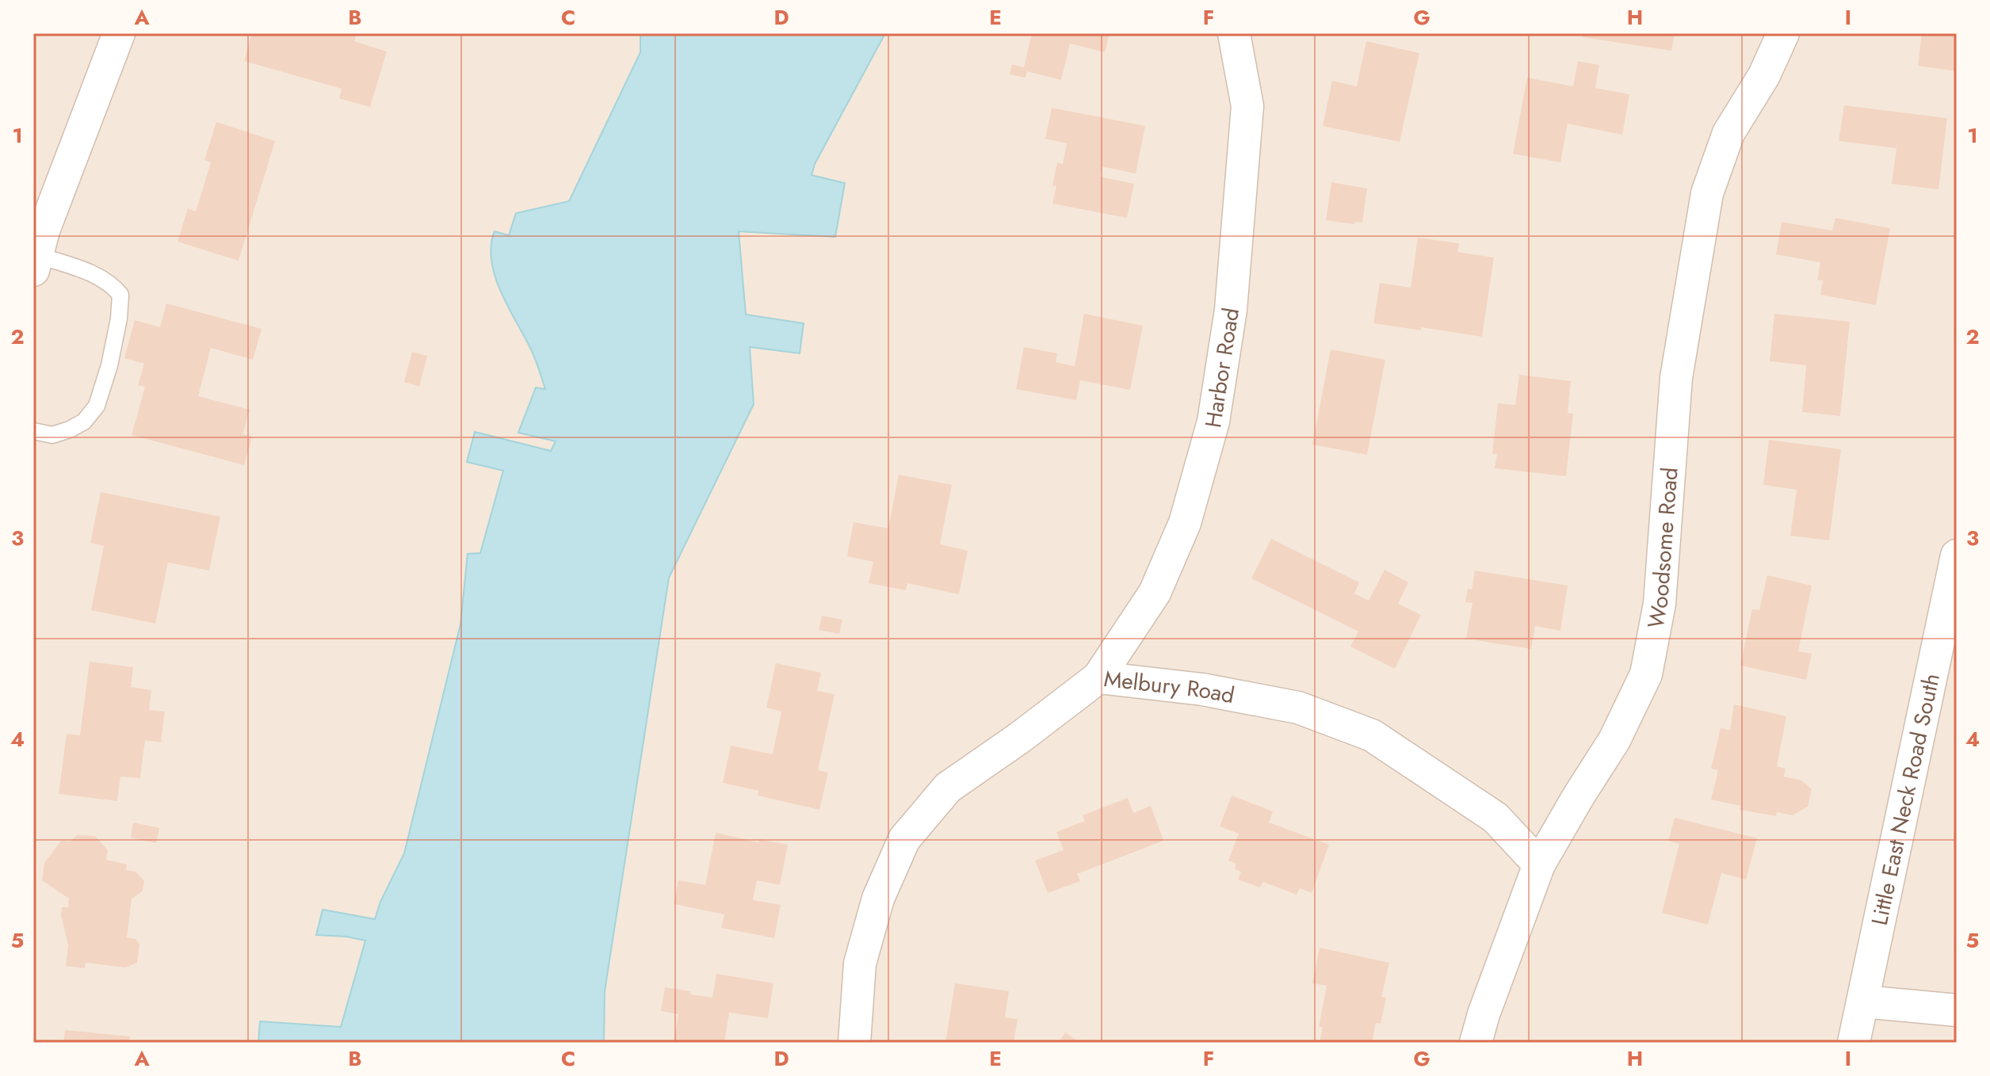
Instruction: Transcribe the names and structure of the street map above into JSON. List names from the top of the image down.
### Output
{
  "streets": {
    "street": [
      "Harbor Road",
      "Woodsome Road",
      "Melbury Road",
      "Little East Neck Road South"
    ]
  },
  "crossings": [
    ["Harbor Road", "Melbury Road"],
    ["Woodsome Road", "Melbury Road"]
  ],
  "grid": {
    "columns": [
      "A",
      "B",
      "C",
      "D",
      "E",
      "F",
      "G",
      "H",
      "I"
    ],
    "rows": [
      "1",
      "2",
      "3",
      "4",
      "5"
    ]
  }
}
